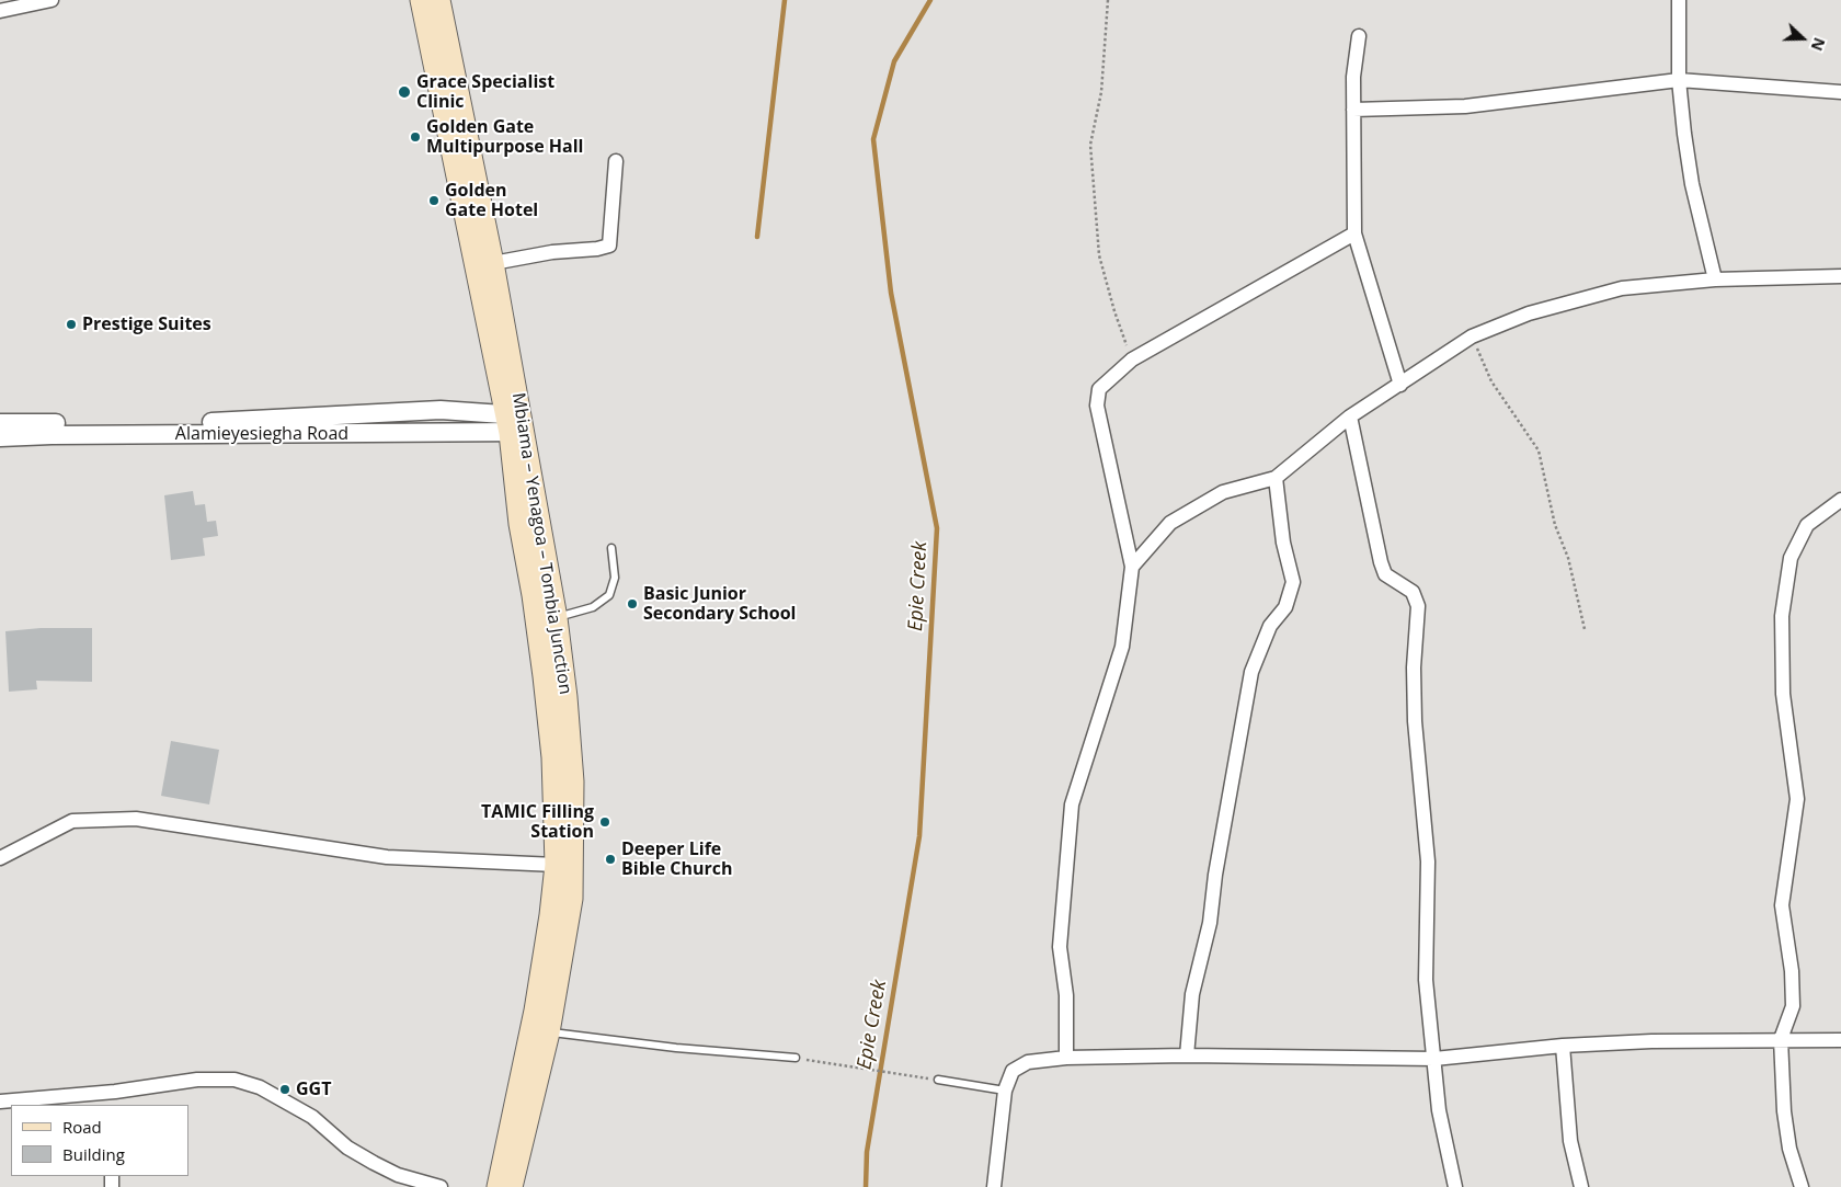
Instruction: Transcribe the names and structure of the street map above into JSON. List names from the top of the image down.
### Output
{
  "streets": {
    "main road": ["Mbiama – Yenagoa – Tombia Junction"],
    "street": ["Alamieyesiegha Road"]
  },
  "crossings": [
    ["Alamieyesiegha Road", "Mbiama – Yenagoa – Tombia Junction"]
  ],
  "water": ["Epie Creek"],
  "places": [
    "Grace Specialist Clinic",
    "Golden Gate Multipurpose Hall",
    "Golden Gate Hotel",
    "Prestige Suites",
    "Basic Junior Secondary School",
    "TAMIC Filling Station",
    "Deeper Life Bible Church",
    "GGT"
  ],
  "legend": ["Road", "Building"],
  "north": "right"
}
